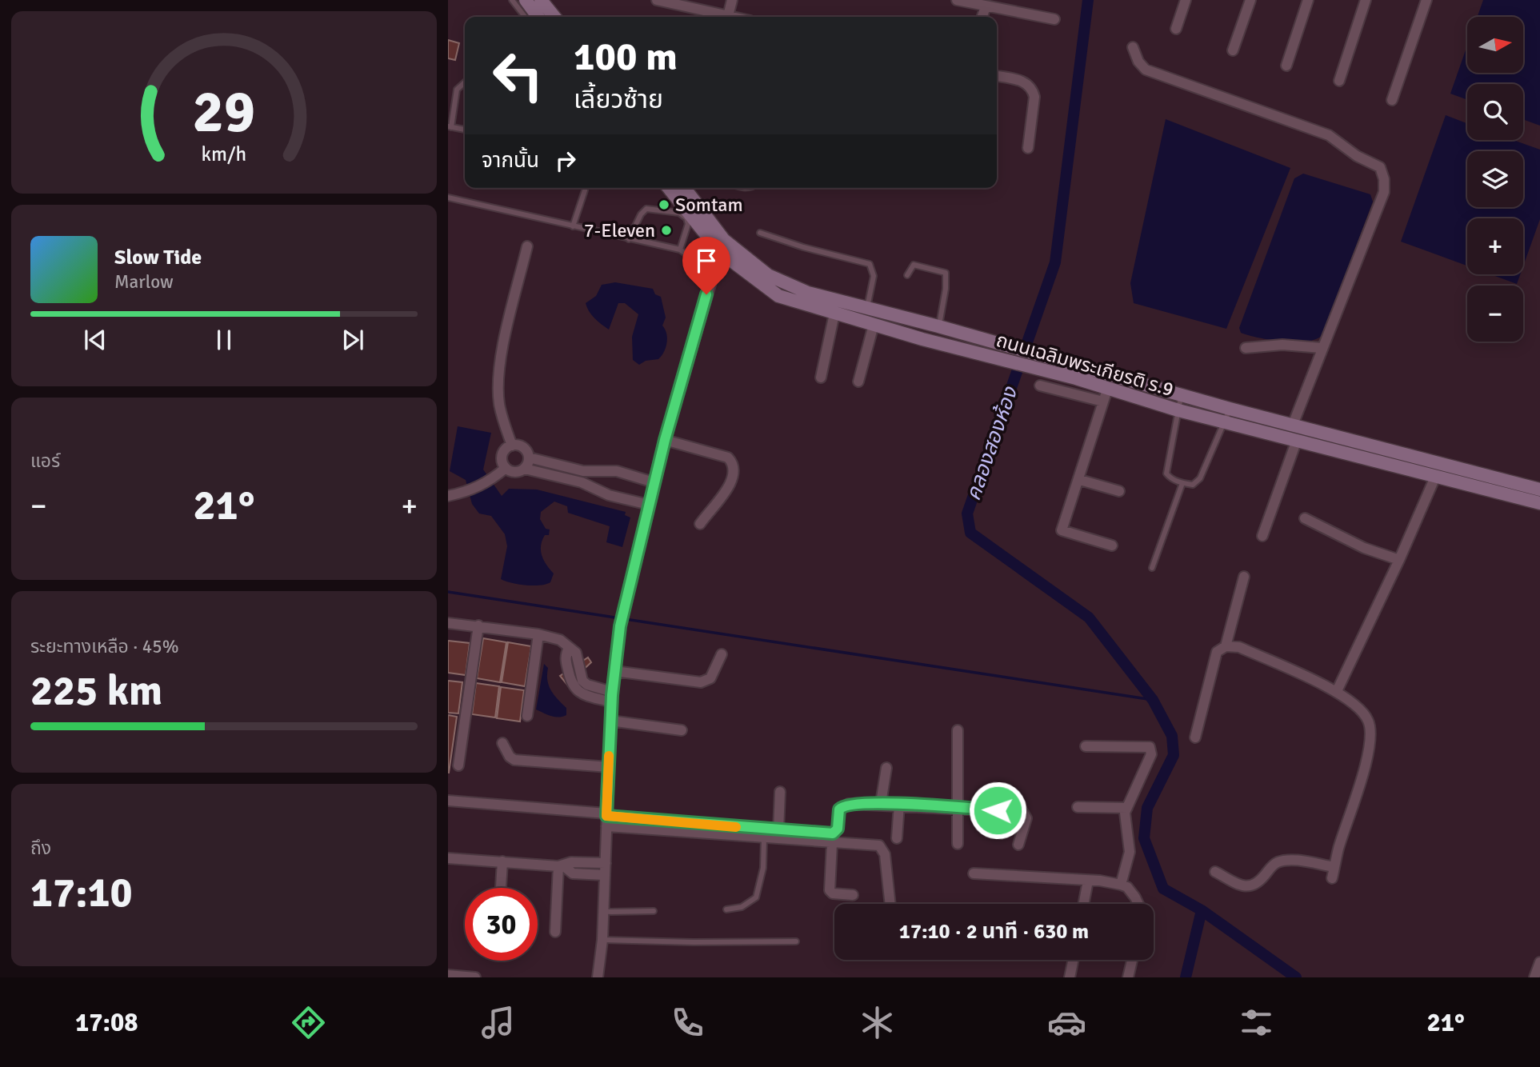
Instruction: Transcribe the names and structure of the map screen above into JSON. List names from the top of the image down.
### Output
{
  "streets": {
    "main road": ["ถนนเฉลิมพระเกียรติ ร.9"]
  },
  "water": ["คลองสองห้อง"],
  "places": ["Somtam", "7-Eleven"],
  "north": "right",
  "page": {
    "map_buttons": ["+", "−"],
    "turn": ["100 m", "เลี้ยวซ้าย"],
    "then": "จากนั้น",
    "song": ["Slow Tide", "Marlow"],
    "tile": [
      "แอร์",
      ["ระยะทางเหลือ · 45%", "225 km"],
      ["ถึง", "17:10"]
    ],
    "heat": ["−", "21°", "+"],
    "limit": "30",
    "trip": "17:10 · 2 นาที · 630 m",
    "tabs": ["17:08", "21°"],
    "gauge": ["29", "km/h"]
  }
}
